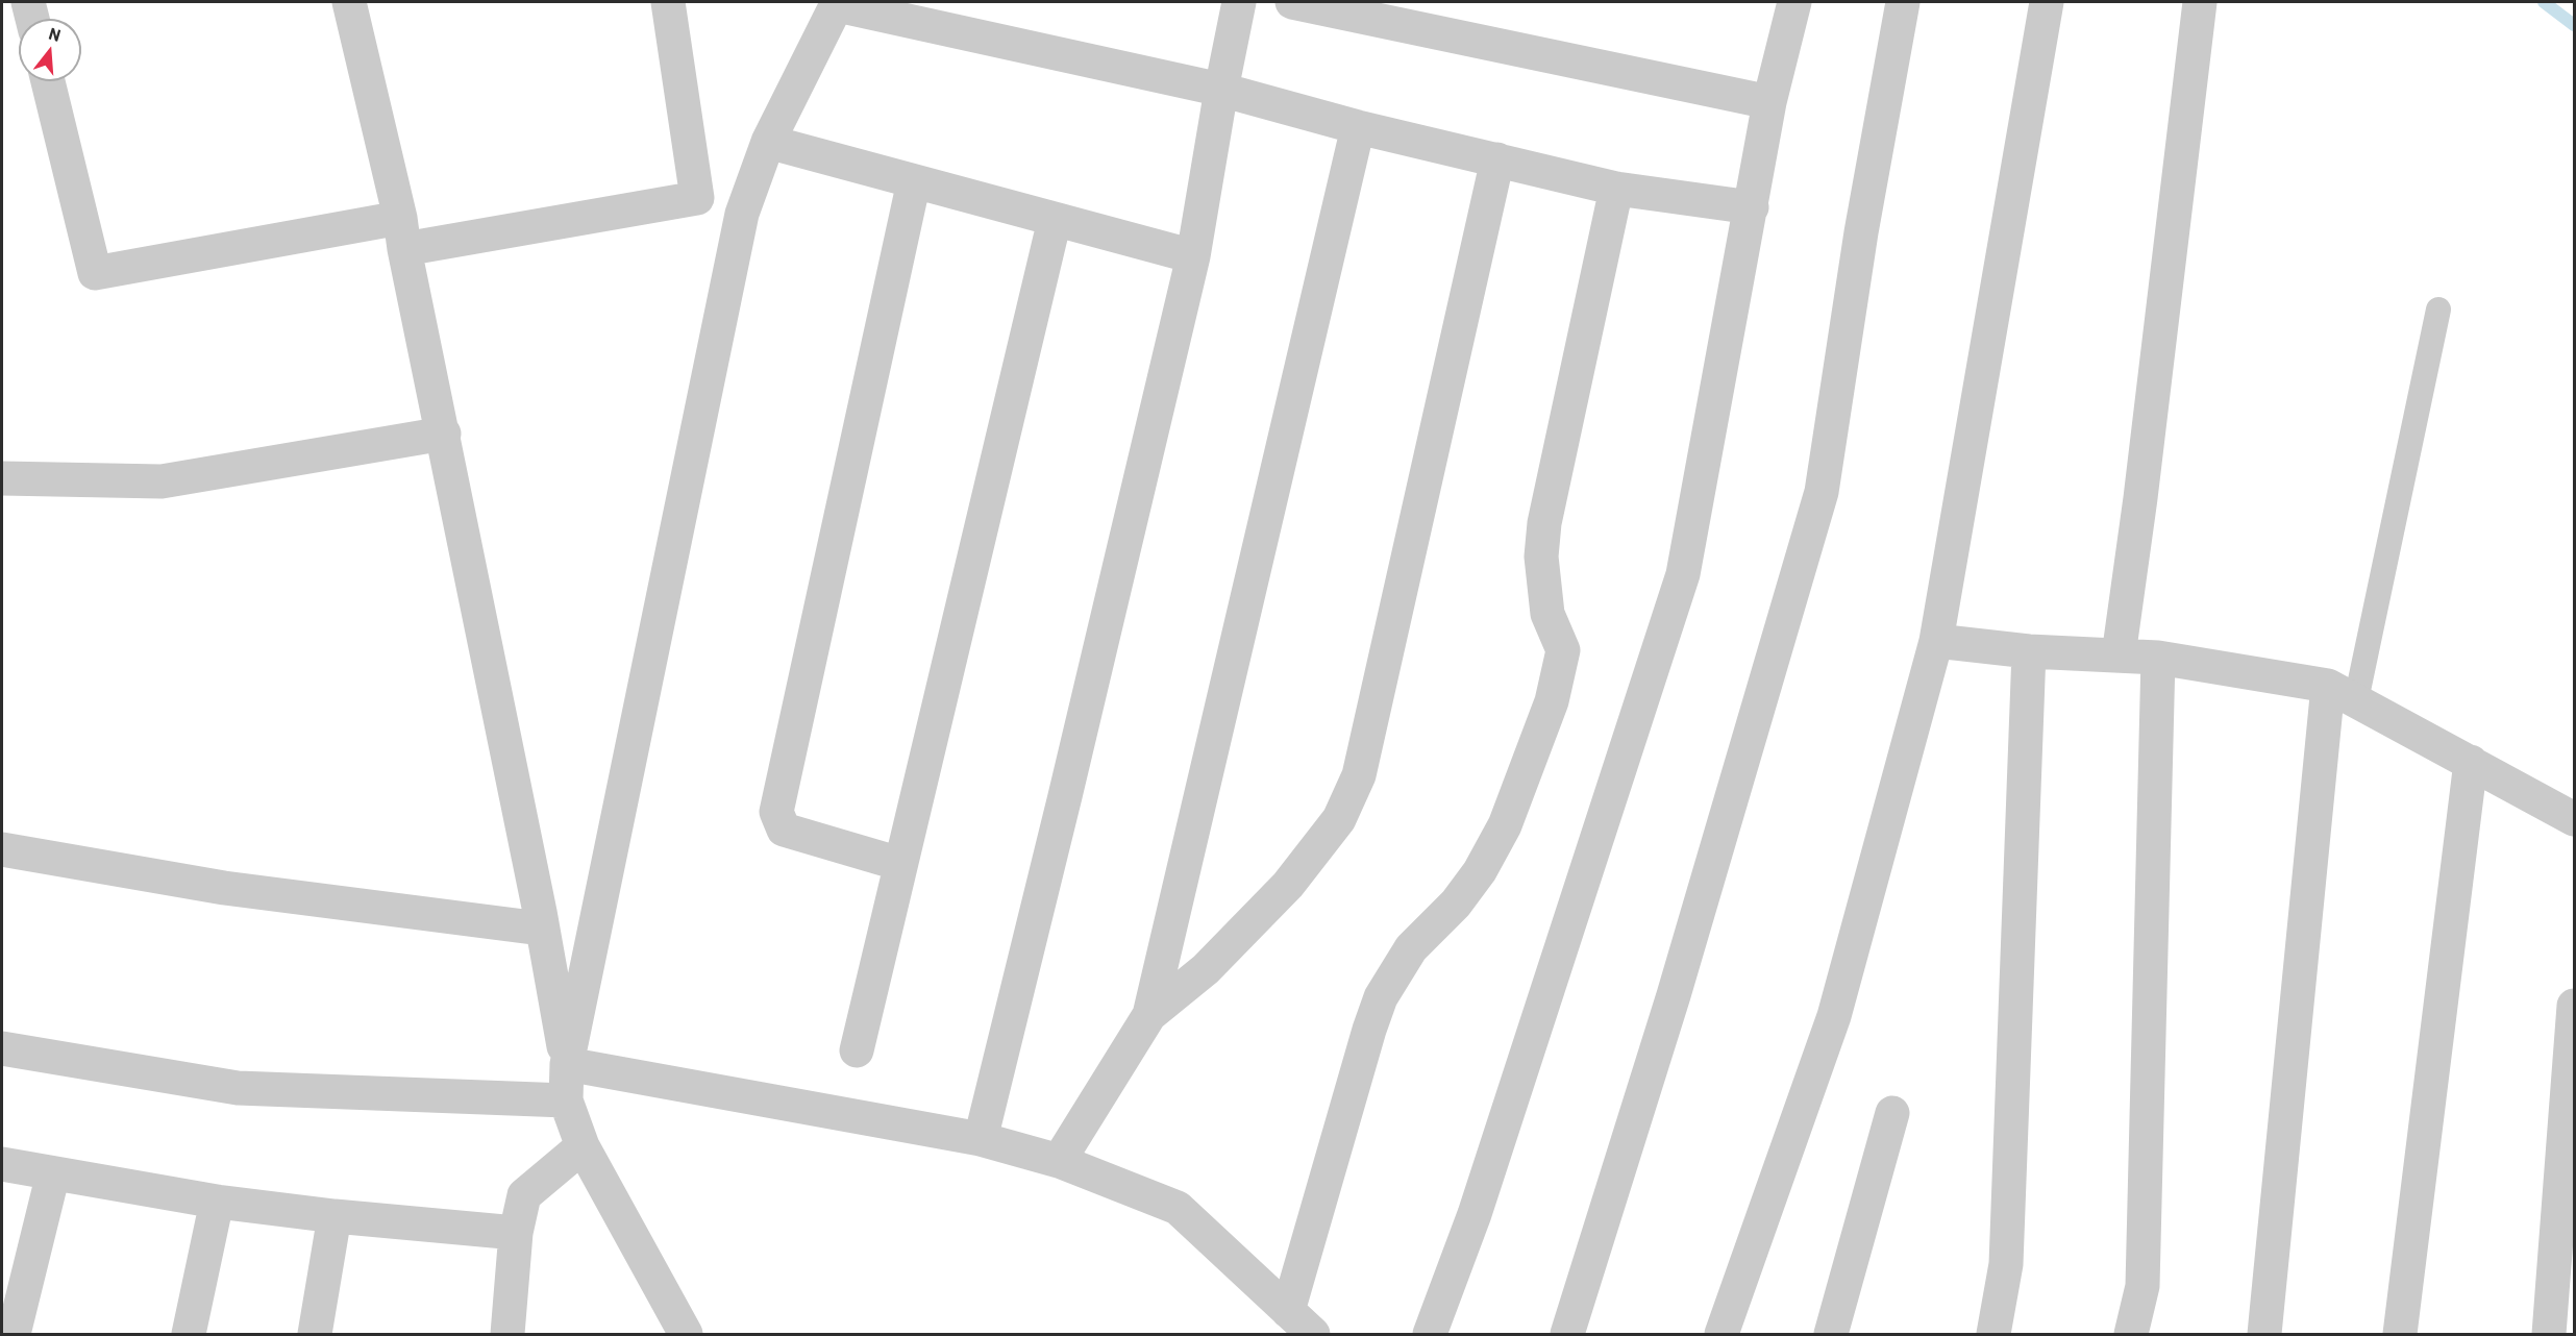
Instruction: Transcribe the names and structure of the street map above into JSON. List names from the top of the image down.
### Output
{
  "north": "top"
}
